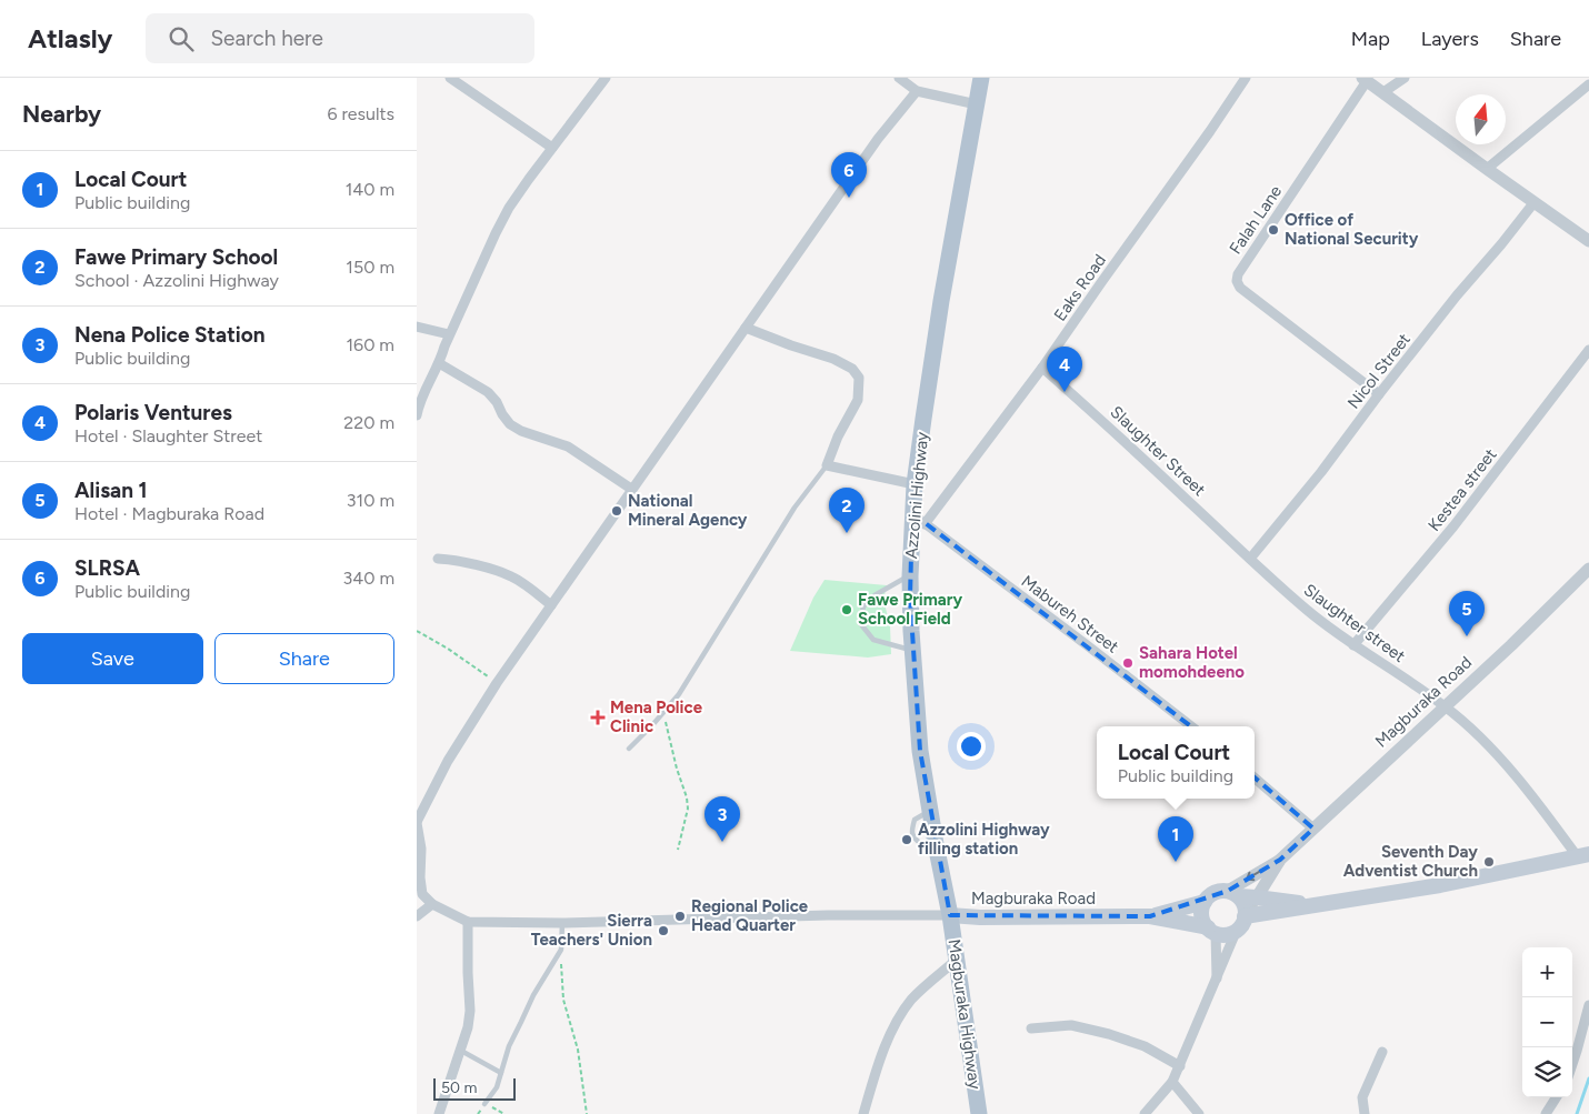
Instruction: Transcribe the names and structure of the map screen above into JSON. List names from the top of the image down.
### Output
{
  "streets": {
    "main road": ["Azzolini Highway", "Magburaka Road", "Magburaka Highway"],
    "street": [
      "Falah Lane",
      "Eaks Road",
      "Nicol Street",
      "Slaughter Street",
      "Kestea street",
      "Mabureh Street",
      "Slaughter street"
    ]
  },
  "crossings": [
    ["Falah Lane", "Nicol Street"],
    ["Eaks Road", "Slaughter Street"],
    ["Eaks Road", "Azzolini Highway"],
    ["Eaks Road", "Mabureh Street"],
    ["Nicol Street", "Slaughter Street"],
    ["Nicol Street", "Slaughter street"],
    ["Slaughter Street", "Slaughter street"],
    ["Kestea street", "Slaughter street"],
    ["Azzolini Highway", "Mabureh Street"],
    ["Azzolini Highway", "Magburaka Road"],
    ["Azzolini Highway", "Magburaka Highway"],
    ["Slaughter street", "Magburaka Road"],
    ["Magburaka Road", "Magburaka Highway"]
  ],
  "places": {
    "other": [
      "Office of National Security",
      "National Mineral Agency",
      "Fawe Primary School Field",
      "Sahara Hotel momohdeeno",
      "Azzolini Highway filling station",
      "Seventh Day Adventist Church",
      "Regional Police Head Quarter",
      "Sierra Teachers' Union"
    ],
    "health": ["Mena Police Clinic"]
  },
  "scale_bar": "50 m",
  "north": "top",
  "page": {
    "header": "Atlasly",
    "search": "Search here",
    "nav": ["Map", "Layers", "Share"],
    "heading": ["Nearby", "6 results"],
    "list": [
      {
        "mark": "1",
        "name": "Local Court",
        "note": "Public building",
        "value": "140 m"
      },
      {
        "mark": "2",
        "name": "Fawe Primary School",
        "note": "School · Azzolini Highway",
        "value": "150 m"
      },
      {
        "mark": "3",
        "name": "Nena Police Station",
        "note": "Public building",
        "value": "160 m"
      },
      {
        "mark": "4",
        "name": "Polaris Ventures",
        "note": "Hotel · Slaughter Street",
        "value": "220 m"
      },
      {
        "mark": "5",
        "name": "Alisan 1",
        "note": "Hotel · Magburaka Road",
        "value": "310 m"
      },
      {
        "mark": "6",
        "name": "SLRSA",
        "note": "Public building",
        "value": "340 m"
      }
    ],
    "pins": [
      "6",
      "4",
      "2",
      "5",
      "3",
      "1"
    ],
    "buttons": ["Save", "Share"],
    "popup": ["Local Court", "Public building"],
    "map_buttons": ["+", "−"],
    "scale": "50 m"
  }
}
